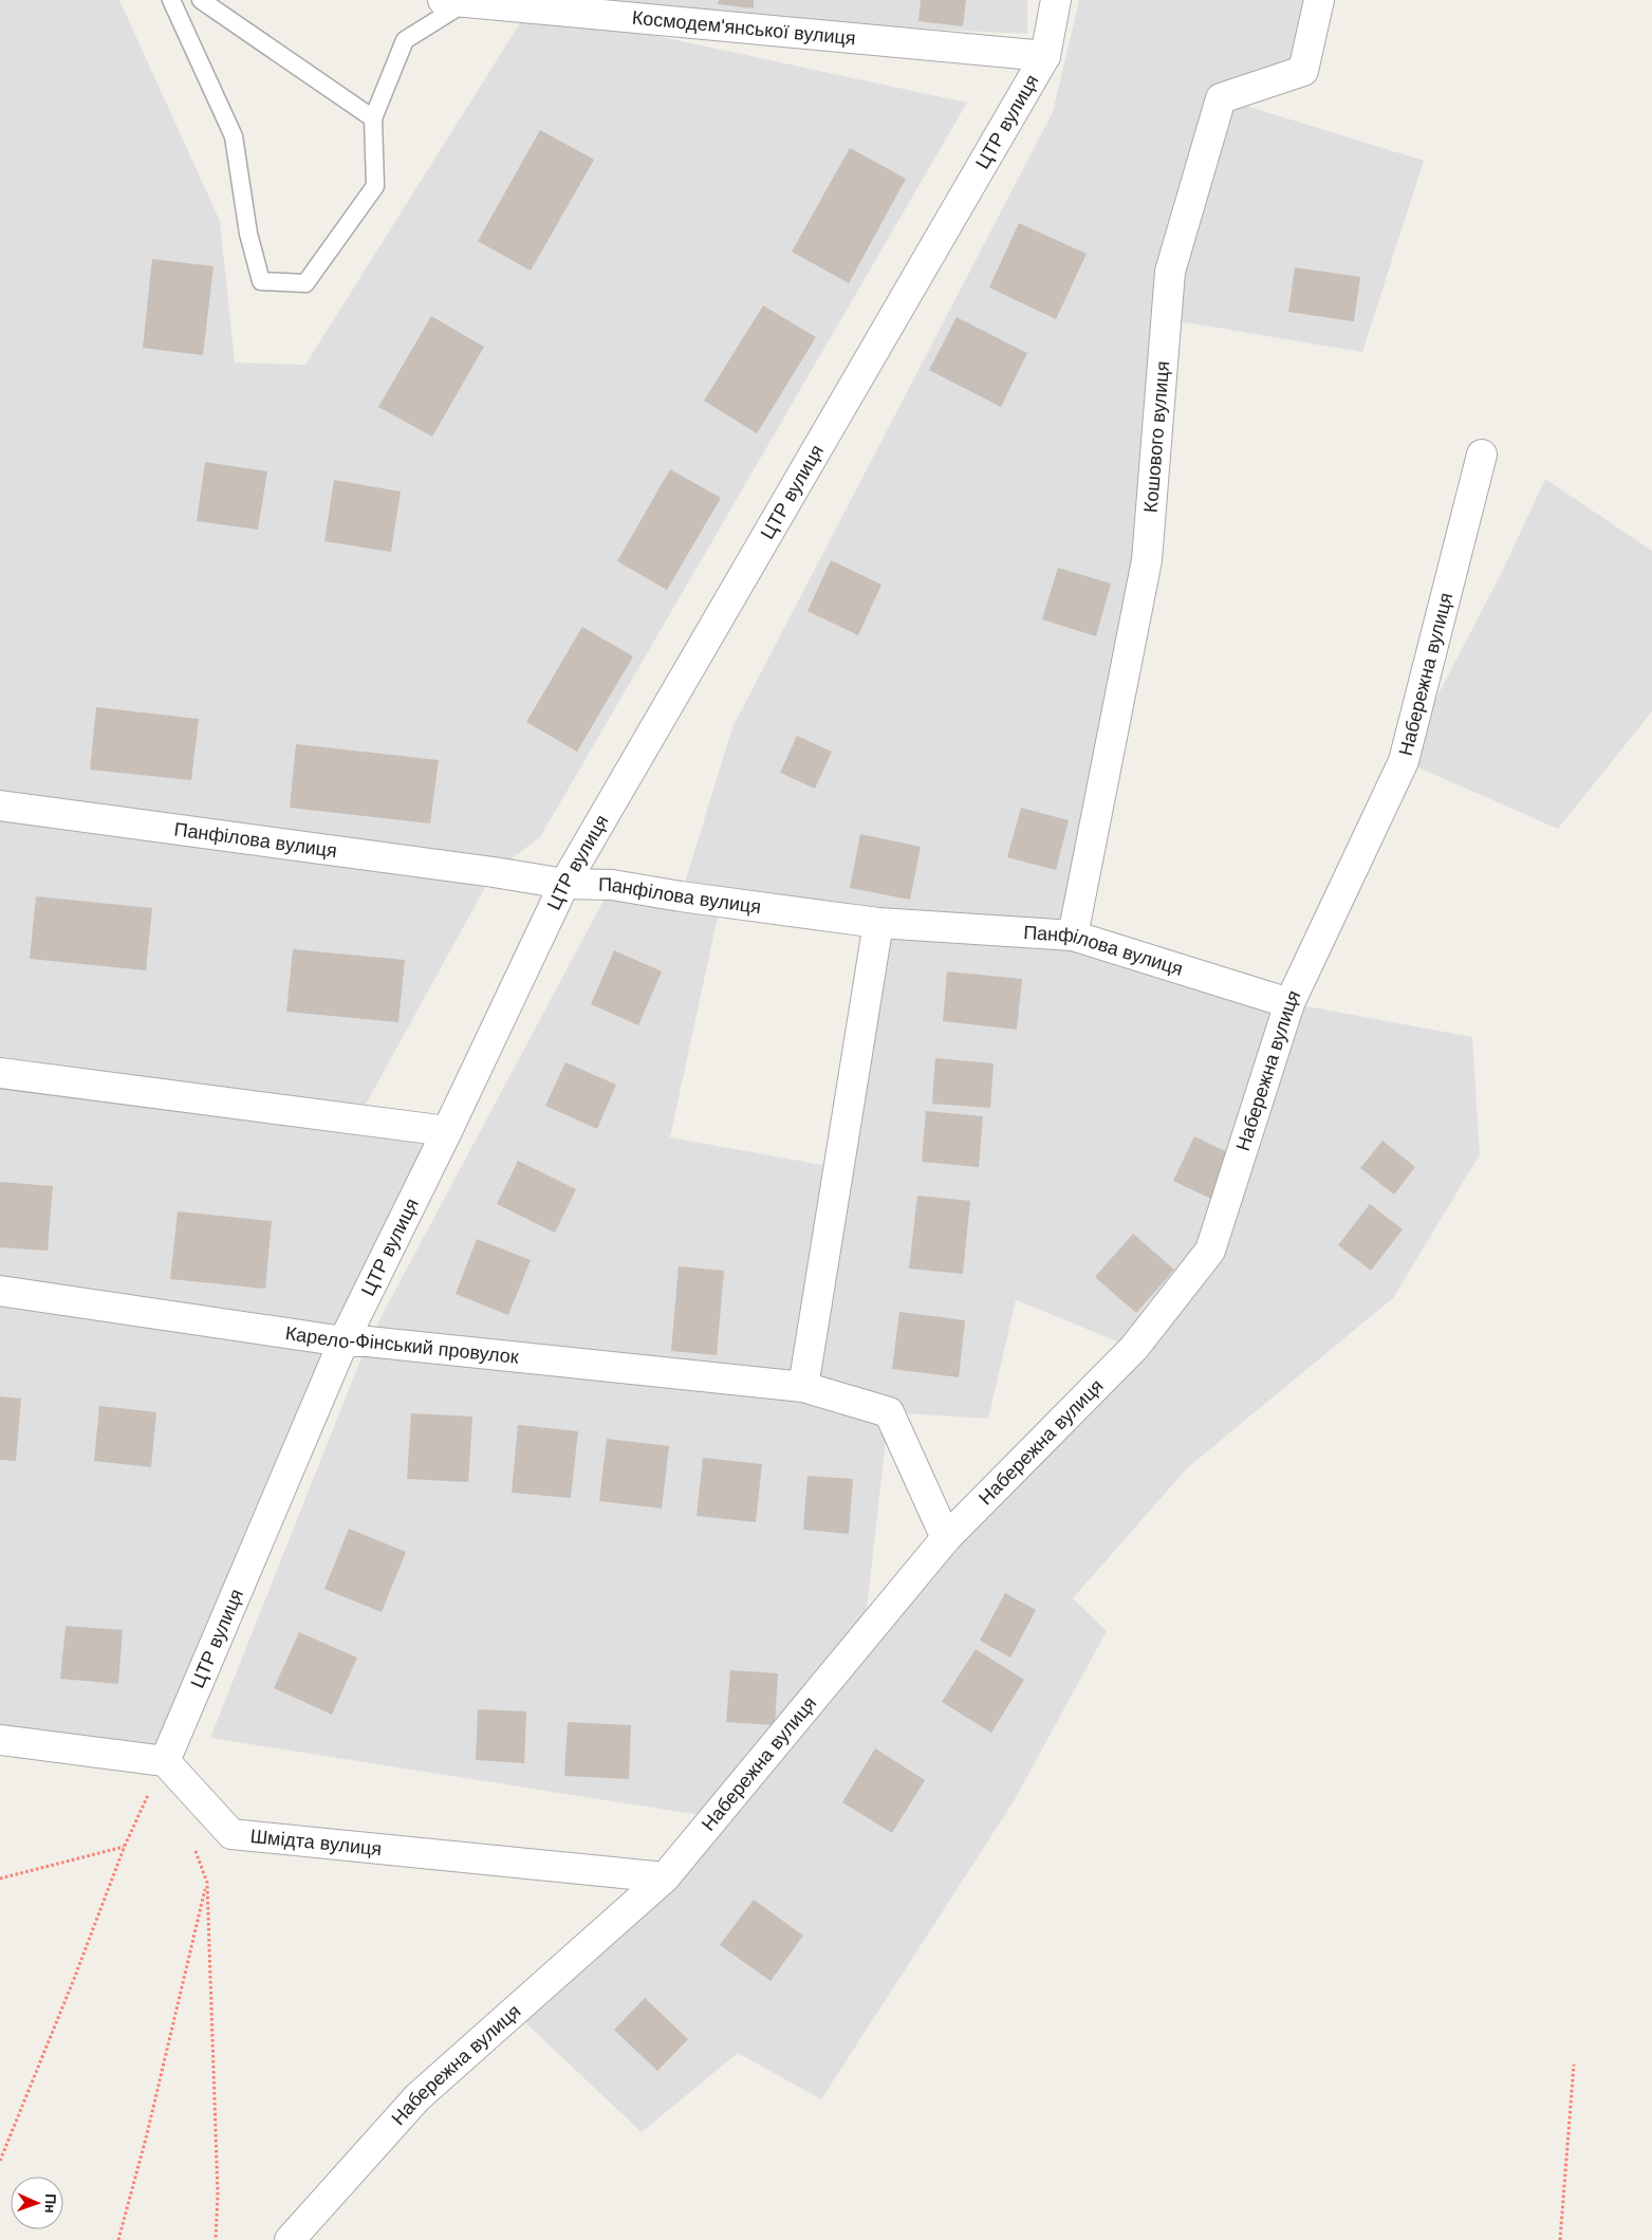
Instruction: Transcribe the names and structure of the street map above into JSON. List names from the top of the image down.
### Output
{
  "streets": {
    "street": [
      "Космодем'янської вулиця",
      "ЦТР вулиця",
      "Кошового вулиця",
      "Набережна вулиця",
      "Панфілова вулиця",
      "Карело-Фінський провулок",
      "Шмідта вулиця"
    ]
  },
  "crossings": [
    ["Космодем'янської вулиця", "ЦТР вулиця"],
    ["ЦТР вулиця", "Панфілова вулиця"],
    ["ЦТР вулиця", "Карело-Фінський провулок"],
    ["ЦТР вулиця", "Шмідта вулиця"],
    ["Кошового вулиця", "Панфілова вулиця"],
    ["Набережна вулиця", "Панфілова вулиця"],
    ["Набережна вулиця", "Карело-Фінський провулок"],
    ["Набережна вулиця", "Шмідта вулиця"]
  ],
  "north": "right"
}
